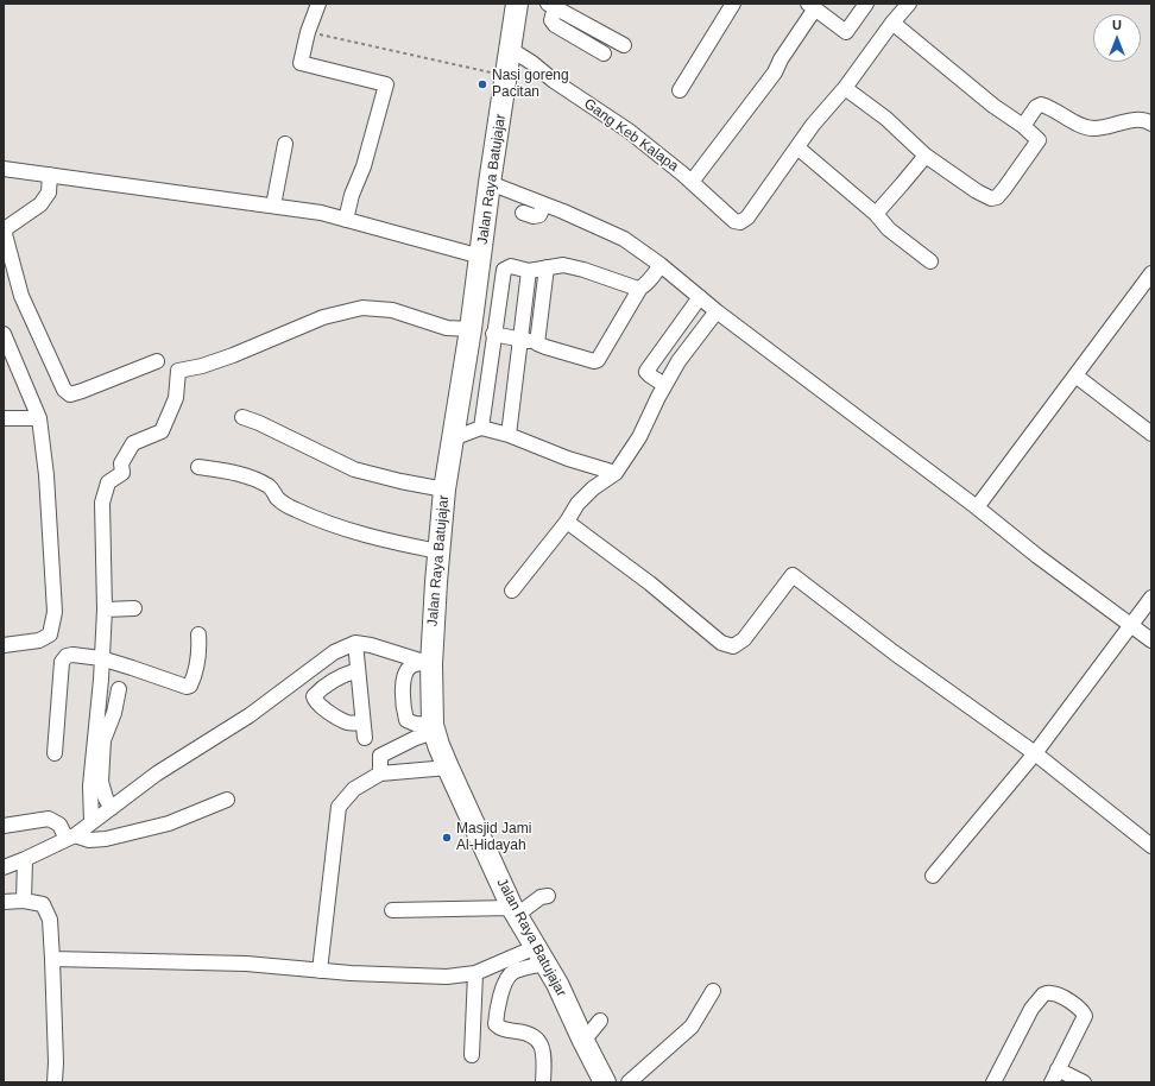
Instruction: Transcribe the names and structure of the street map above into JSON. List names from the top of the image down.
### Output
{
  "streets": {
    "highway": ["Jalan Raya Batujajar"],
    "street": ["Gang Keb Kalapa"]
  },
  "crossings": [
    ["Gang Keb Kalapa", "Jalan Raya Batujajar"]
  ],
  "places": ["Nasi goreng Pacitan", "Masjid Jami Al-Hidayah"],
  "north": "top"
}
